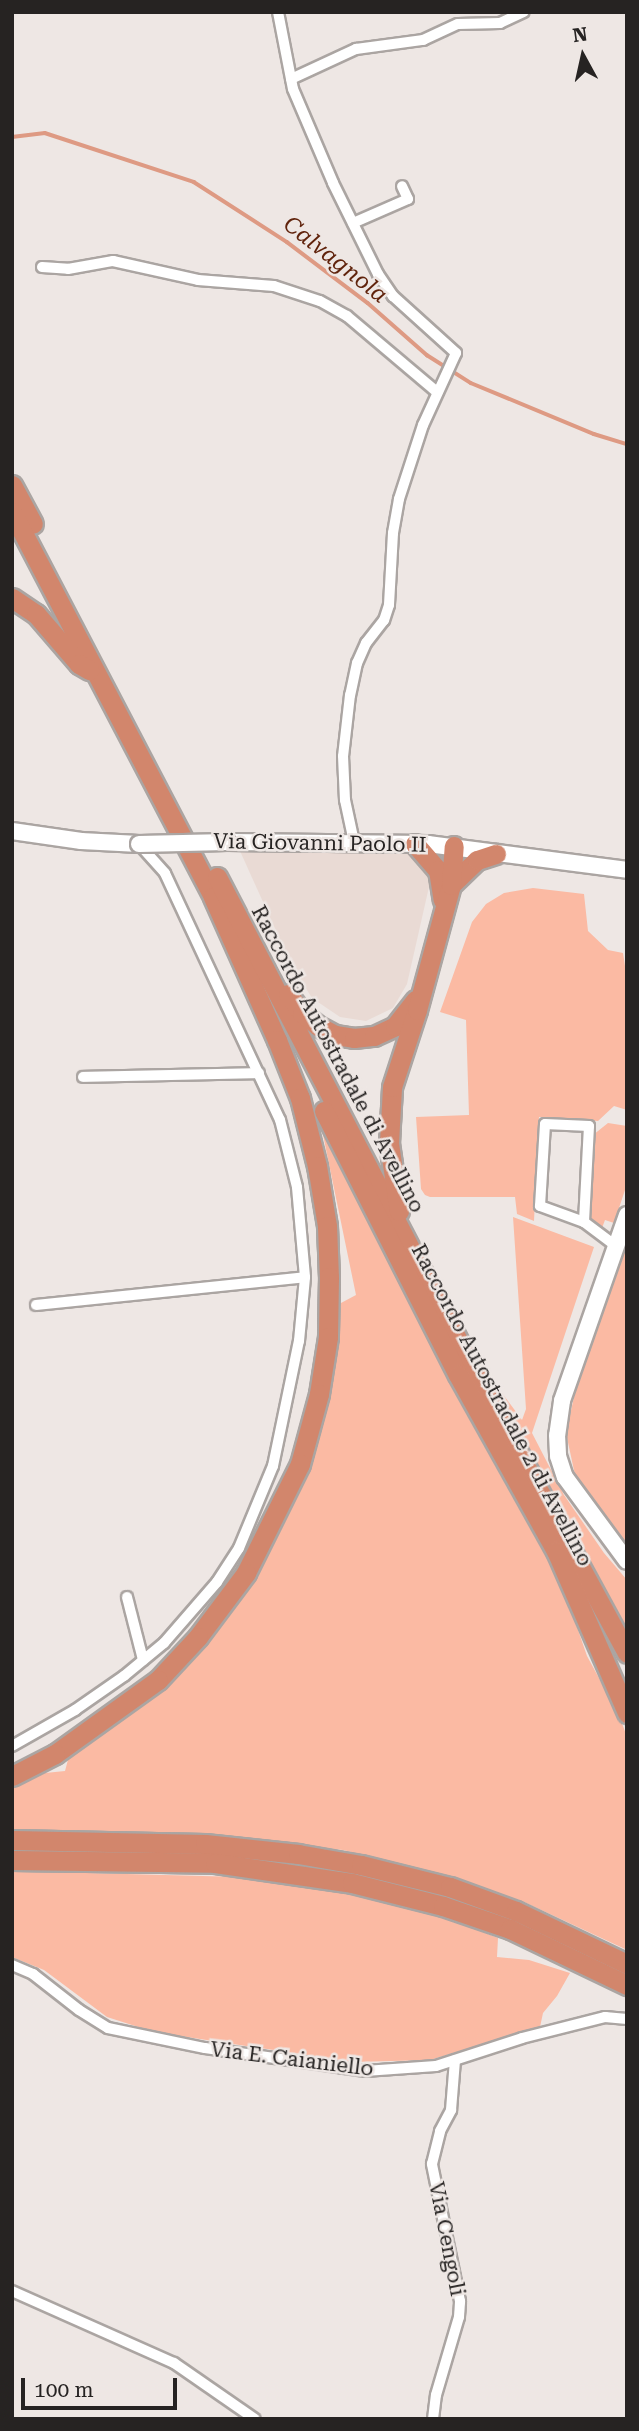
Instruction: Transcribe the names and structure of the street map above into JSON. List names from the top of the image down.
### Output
{
  "streets": {
    "highway": ["Raccordo Autostradale di Avellino", "Raccordo Autostradale 2 di Avellino"],
    "street": ["Via Giovanni Paolo II", "Via E. Caianiello", "Via Cengoli"]
  },
  "crossings": [
    ["Via E. Caianiello", "Via Cengoli"]
  ],
  "water": ["Calvagnola"],
  "scale_bar": "100 m",
  "north": "top"
}
